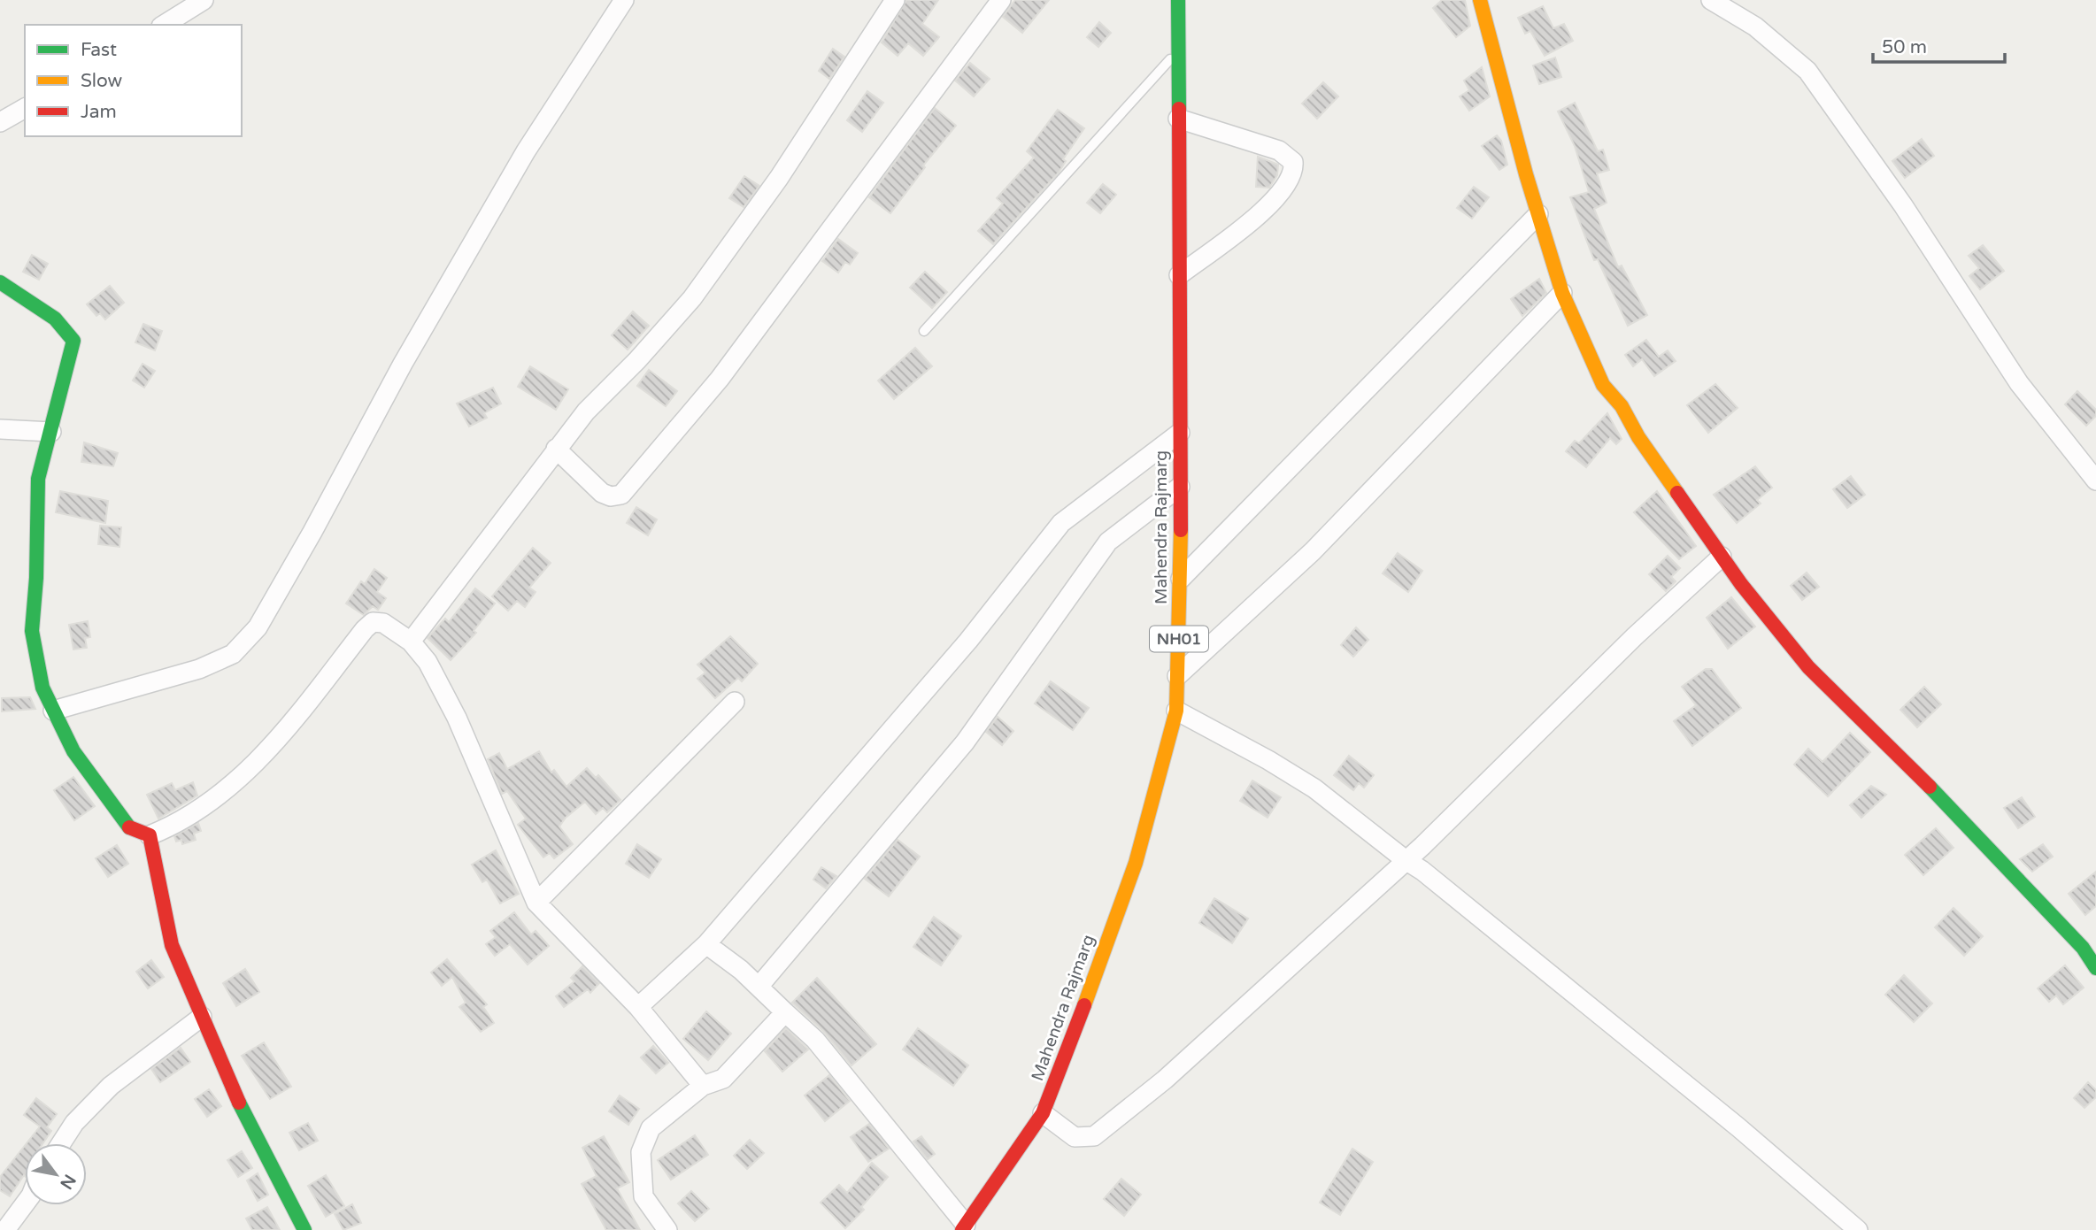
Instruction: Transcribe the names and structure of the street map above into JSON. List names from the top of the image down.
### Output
{
  "streets": {
    "main road": ["Mahendra Rajmarg", "NH01"]
  },
  "legend": ["Fast", "Slow", "Jam"],
  "scale_bar": "50 m",
  "north": "bottom right"
}
